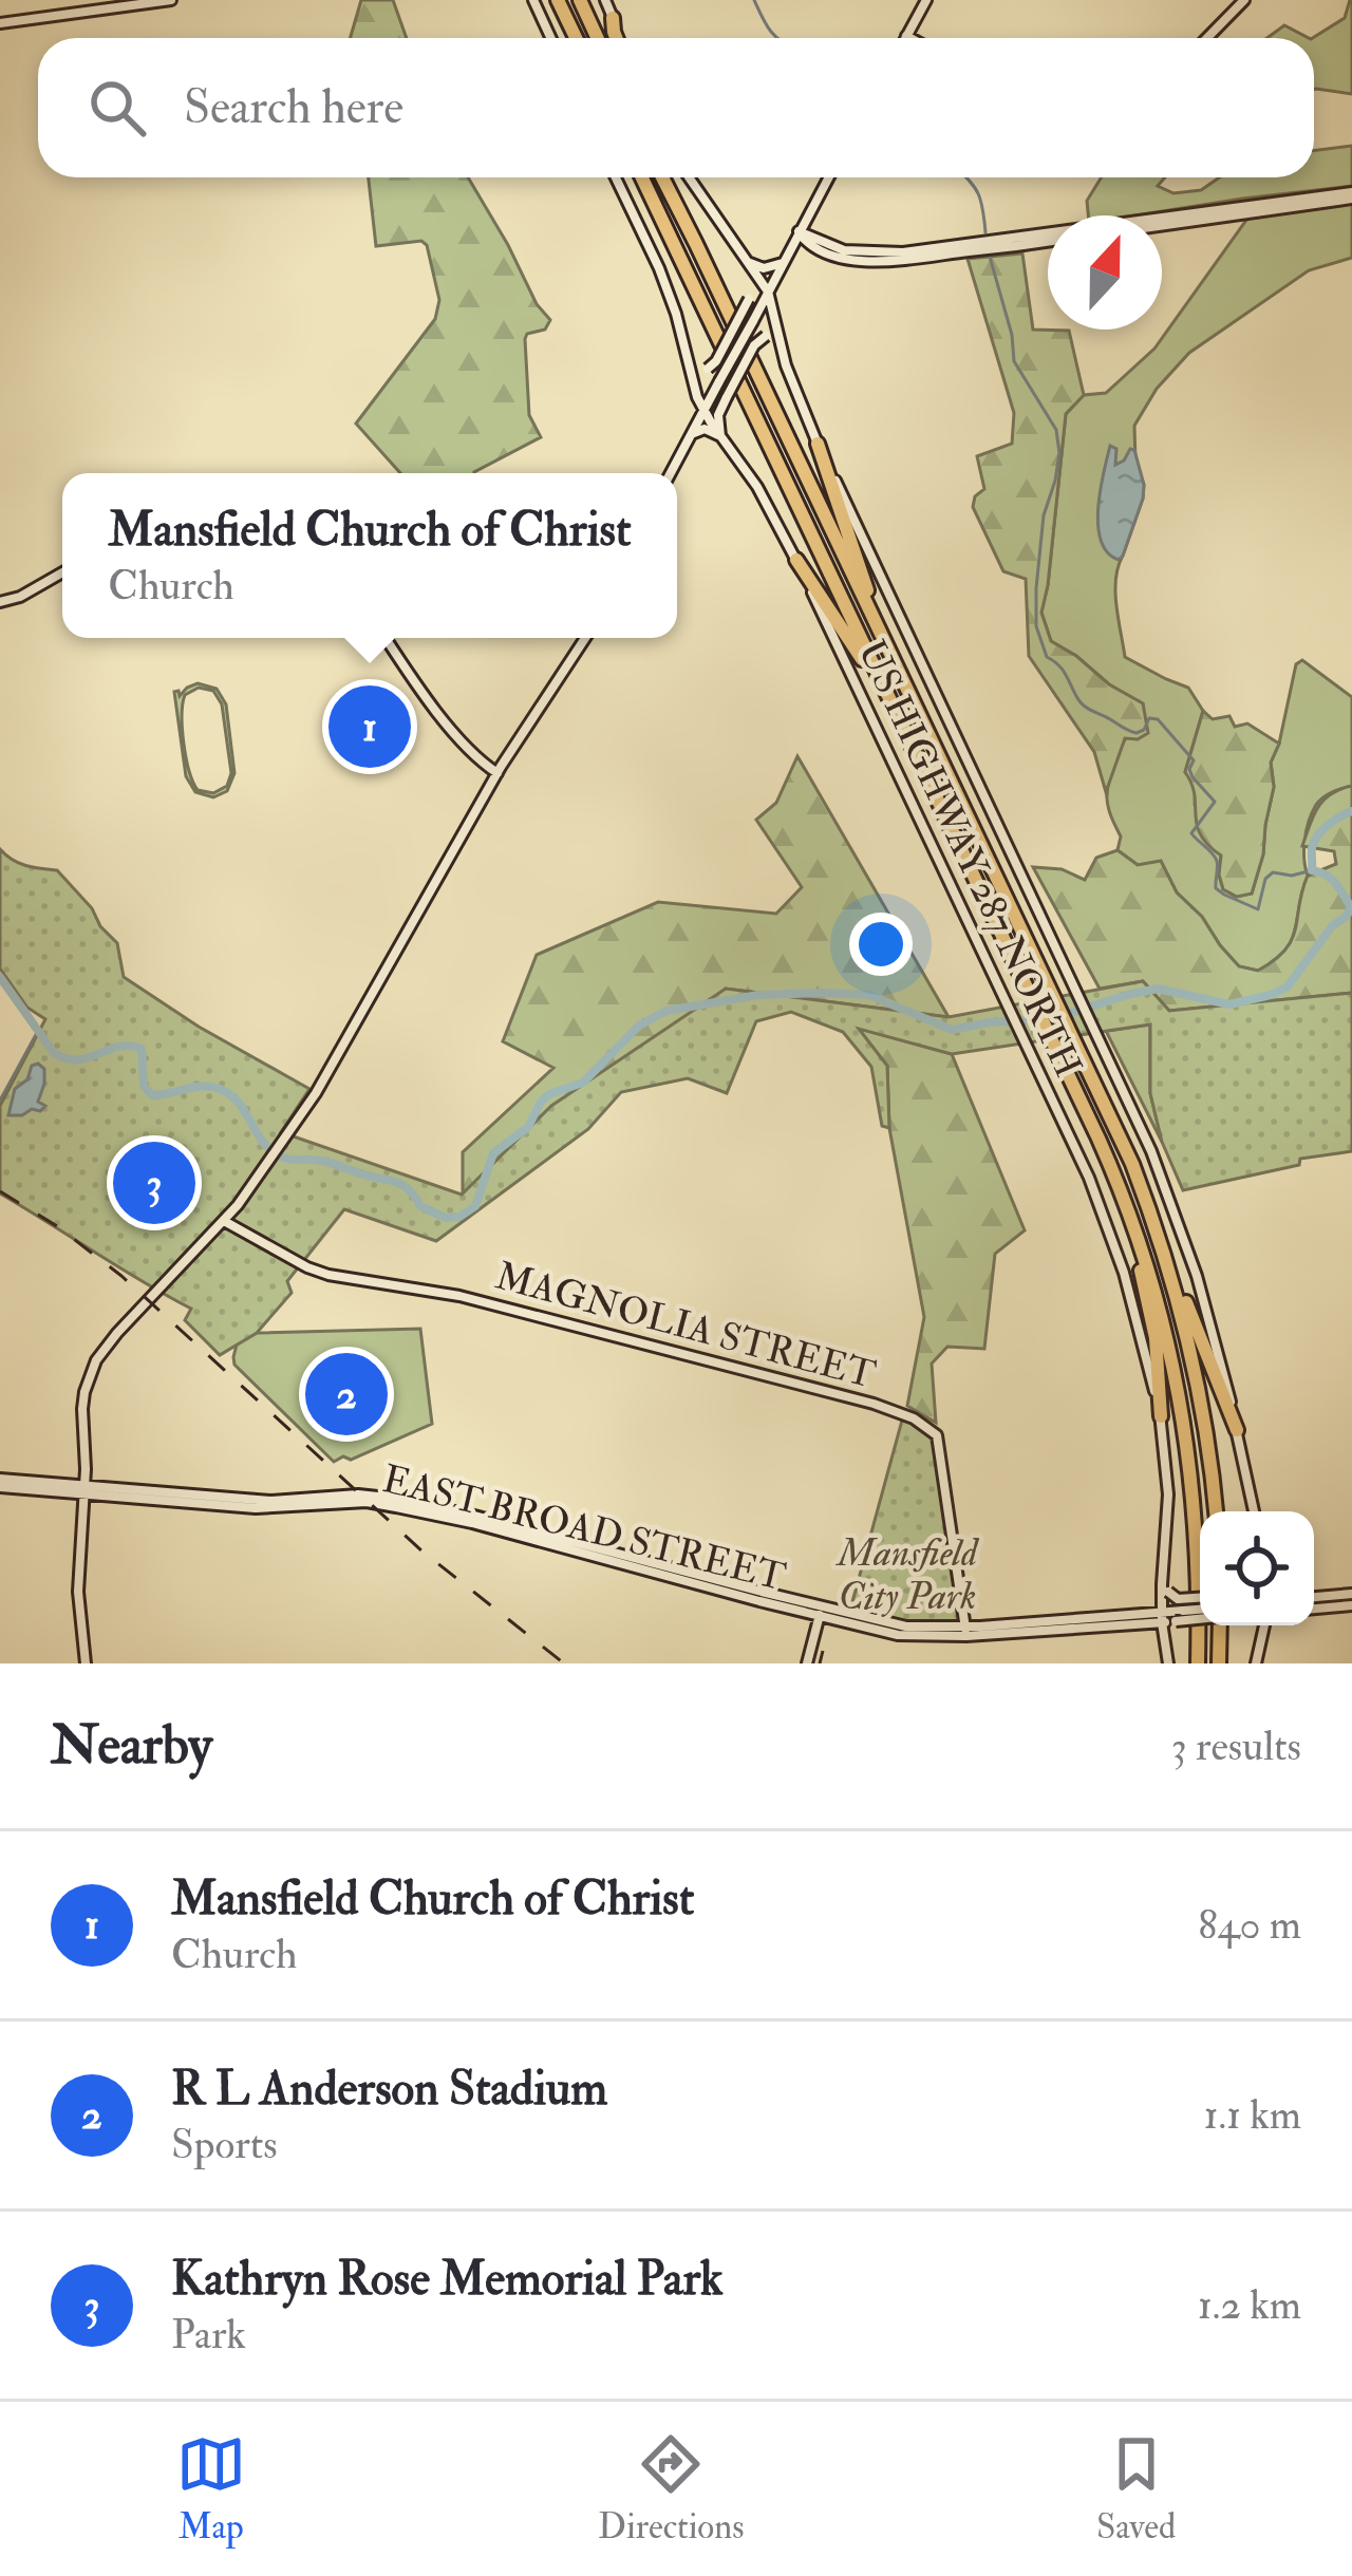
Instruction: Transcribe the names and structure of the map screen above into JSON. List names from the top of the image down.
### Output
{
  "streets": {
    "main road": ["US HIGHWAY 287 NORTH", "MAGNOLIA STREET", "EAST BROAD STREET"]
  },
  "crossings": [
    ["US HIGHWAY 287 NORTH", "EAST BROAD STREET"],
    ["MAGNOLIA STREET", "EAST BROAD STREET"]
  ],
  "parks": ["Mansfield City Park"],
  "north": "top",
  "page": {
    "search": "Search here",
    "popup": ["Mansfield Church of Christ", "Church"],
    "pins": ["1", "3", "2"],
    "heading": ["Nearby", "3 results"],
    "list": [
      {
        "mark": "1",
        "name": "Mansfield Church of Christ",
        "note": "Church",
        "value": "840 m"
      },
      {
        "mark": "2",
        "name": "R L Anderson Stadium",
        "note": "Sports",
        "value": "1.1 km"
      },
      {
        "mark": "3",
        "name": "Kathryn Rose Memorial Park",
        "note": "Park",
        "value": "1.2 km"
      }
    ],
    "nav": ["Map", "Directions", "Saved"]
  }
}
